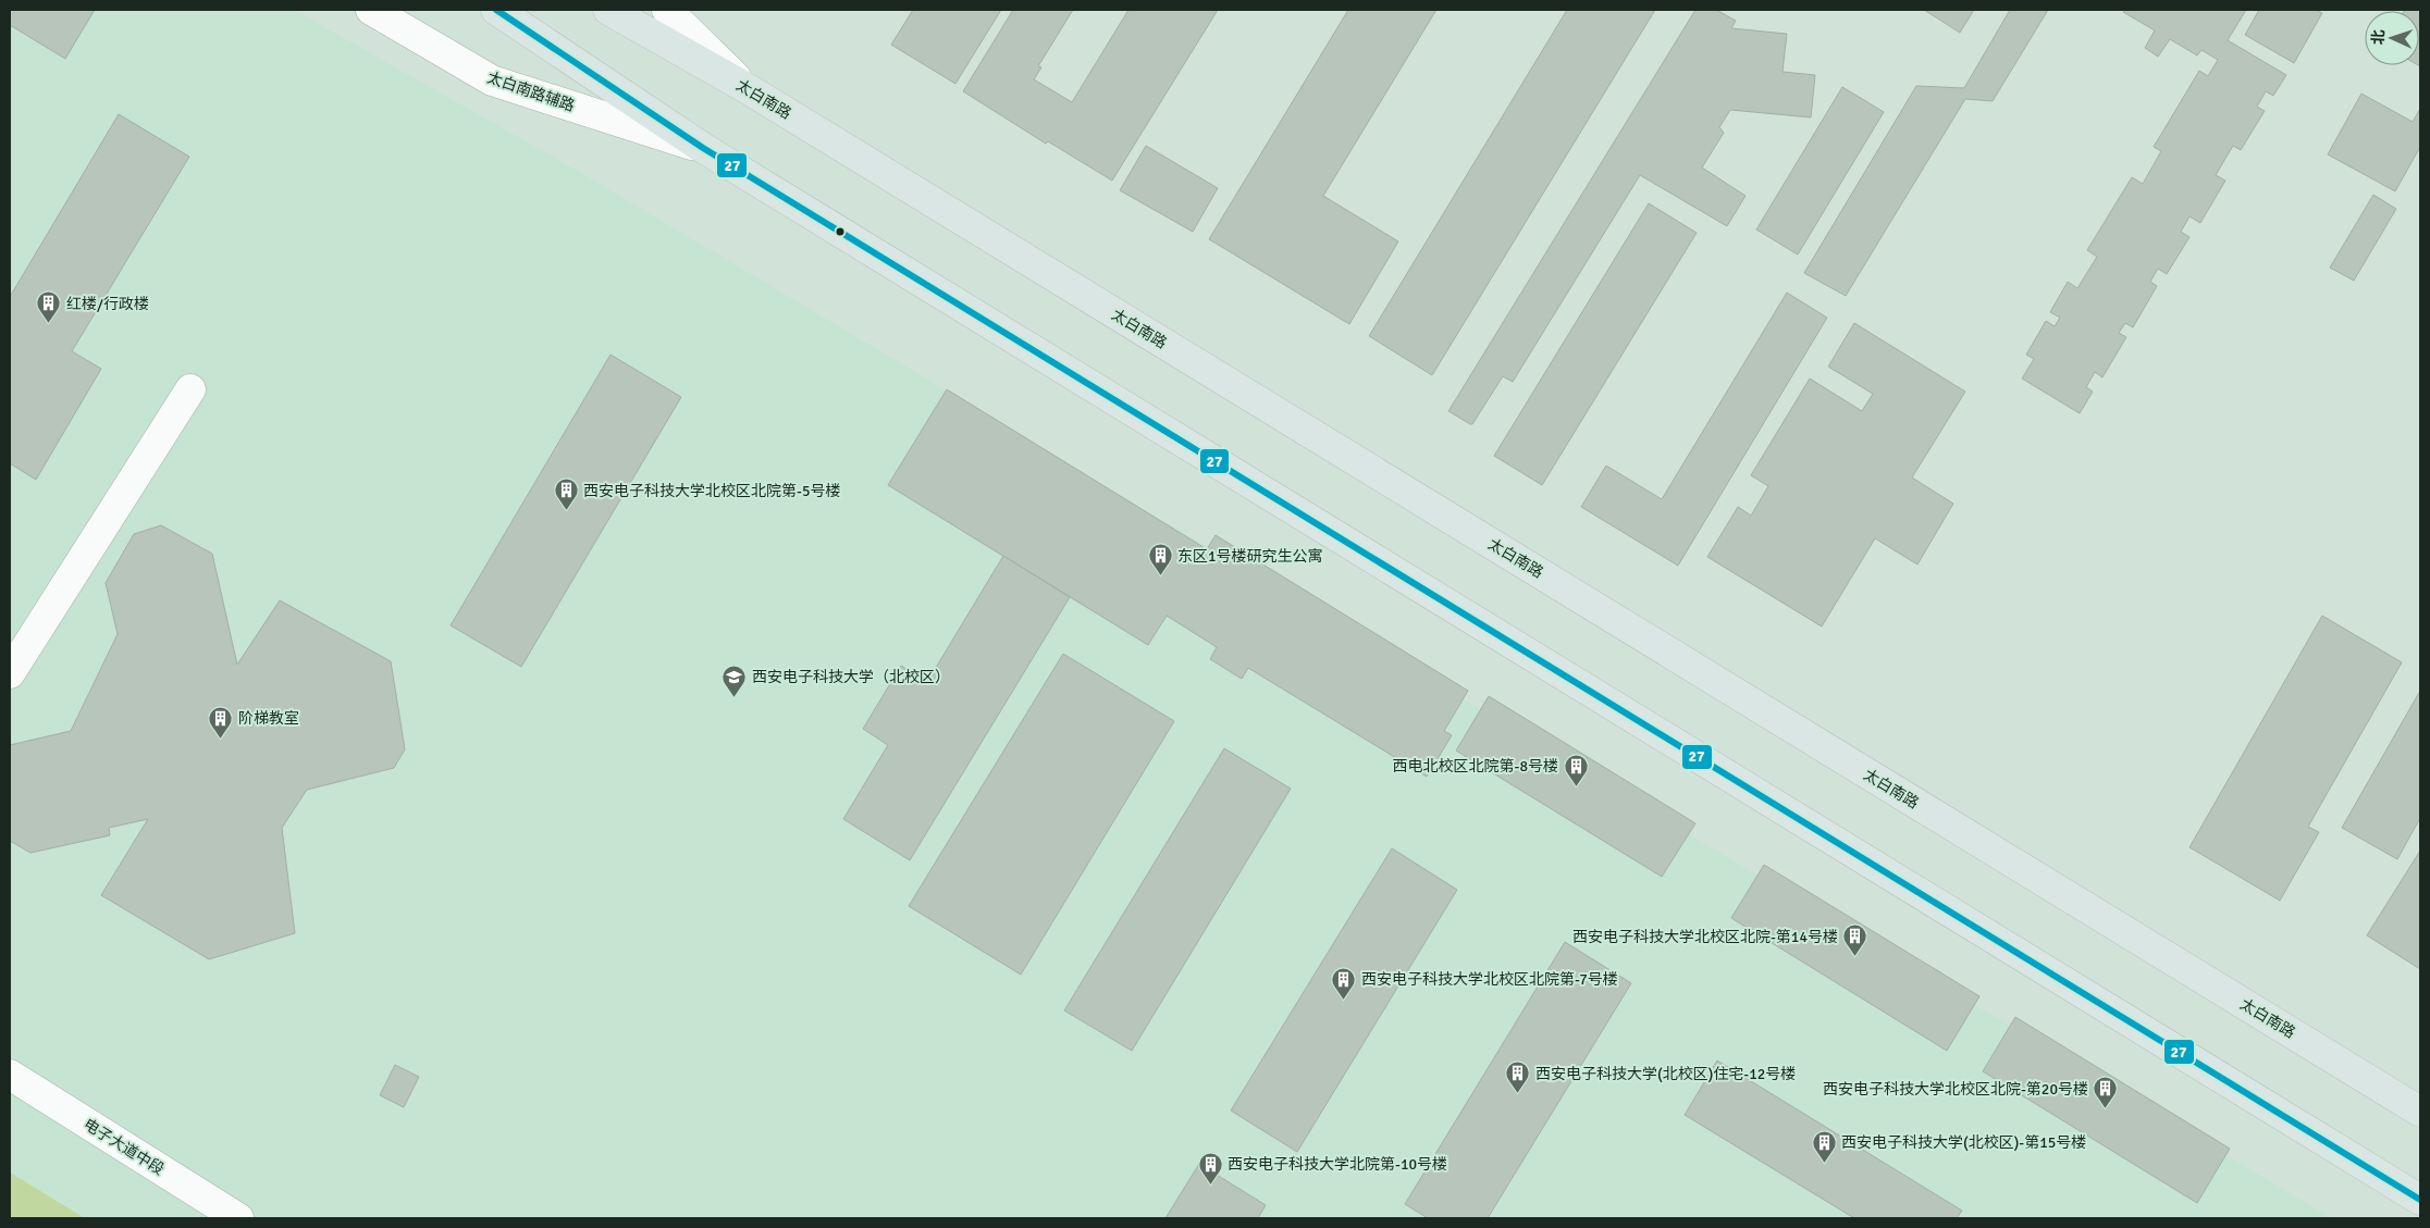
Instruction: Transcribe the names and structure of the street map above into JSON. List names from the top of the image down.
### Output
{
  "streets": {
    "main road": ["太白南路"],
    "street": ["太白南路辅路", "电子大道中段"]
  },
  "places": {
    "building": [
      "红楼/行政楼",
      "西安电子科技大学北校区北院第-5号楼",
      "东区1号楼研究生公寓",
      "阶梯教室",
      "西电北校区北院第-8号楼",
      "西安电子科技大学北校区北院-第14号楼",
      "西安电子科技大学北校区北院第-7号楼",
      "西安电子科技大学(北校区)住宅-12号楼",
      "西安电子科技大学北校区北院-第20号楼",
      "西安电子科技大学(北校区)-第15号楼",
      "西安电子科技大学北院第-10号楼"
    ],
    "school or university": ["西安电子科技大学（北校区）"]
  },
  "lines": ["transit line 27"],
  "north": "left"
}
